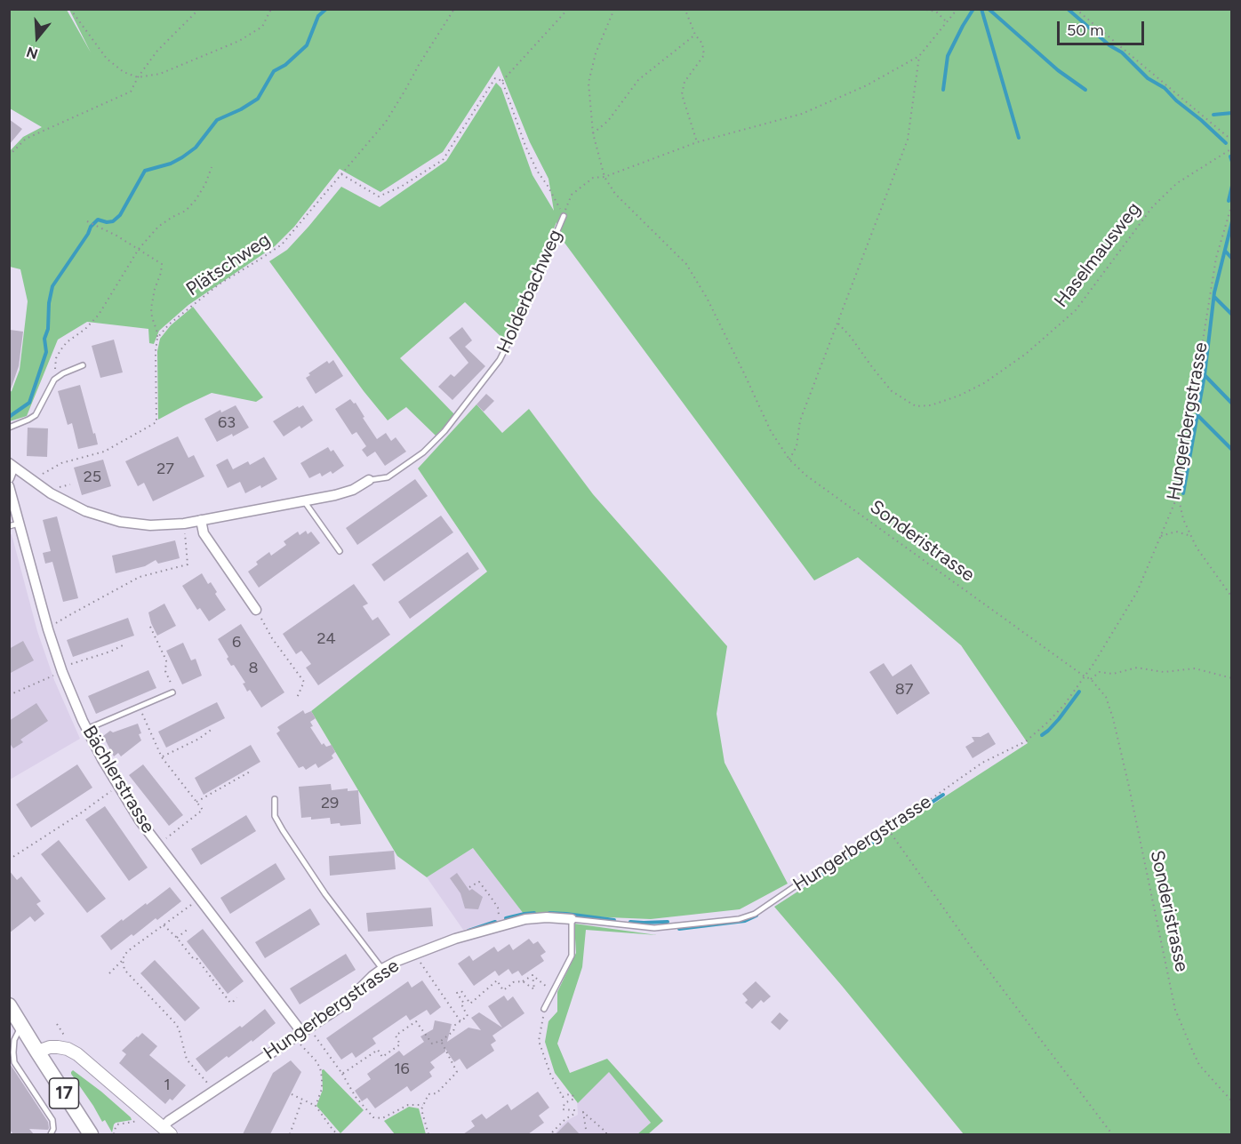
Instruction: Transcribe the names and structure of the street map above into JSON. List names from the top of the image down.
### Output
{
  "streets": {
    "main road": ["17"],
    "street": ["Holderbachweg", "Hungerbergstrasse", "Bächlerstrasse"],
    "path": ["Haselmausweg", "Plätschweg", "Sonderistrasse"]
  },
  "crossings": [
    ["Holderbachweg", "Sonderistrasse"],
    ["Hungerbergstrasse", "Sonderistrasse"],
    ["Hungerbergstrasse", "Bächlerstrasse"]
  ],
  "house_numbers": [
    "63",
    "27",
    "25",
    "24",
    "6",
    "8",
    "87",
    "29",
    "16",
    "1"
  ],
  "scale_bar": "50 m",
  "north": "bottom"
}
